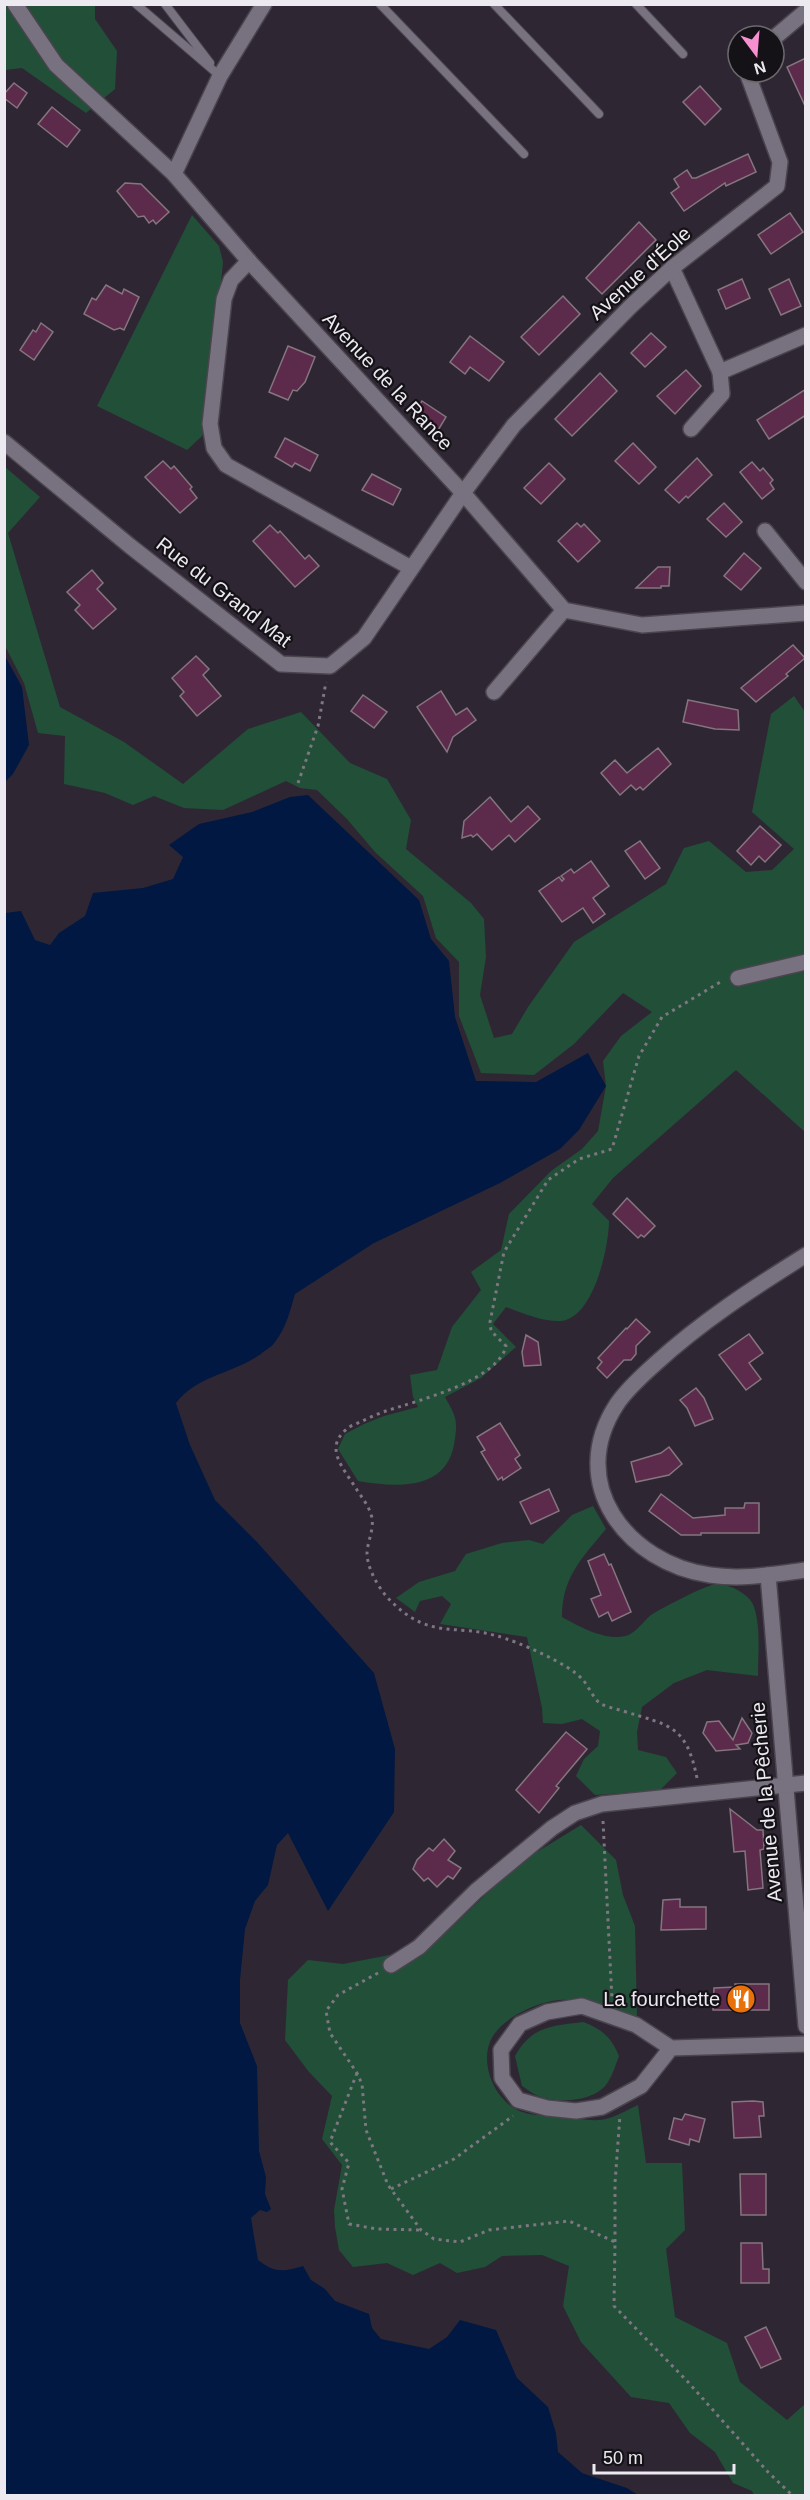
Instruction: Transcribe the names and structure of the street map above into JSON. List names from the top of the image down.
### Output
{
  "streets": {
    "street": [
      "Avenue d'Éole",
      "Avenue de la Rance",
      "Rue du Grand Mat",
      "Avenue de la Pêcherie"
    ]
  },
  "crossings": [
    ["Avenue d'Éole", "Avenue de la Rance"]
  ],
  "places": {
    "restaurant": ["La fourchette"]
  },
  "scale_bar": "50 m",
  "north": "bottom"
}
